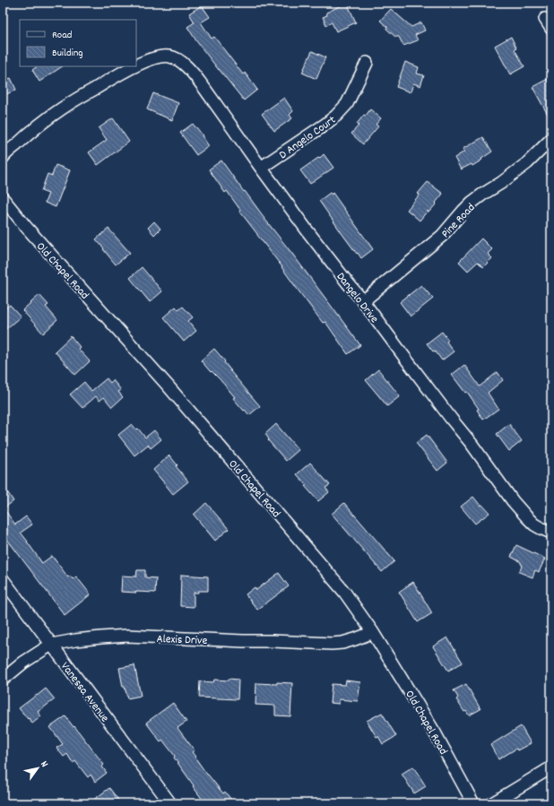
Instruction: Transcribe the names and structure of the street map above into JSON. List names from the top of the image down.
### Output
{
  "streets": {
    "street": [
      "D Angelo Court",
      "Pine Road",
      "Old Chapel Road",
      "Dangelo Drive",
      "Alexis Drive",
      "Vanessa Avenue"
    ]
  },
  "crossings": [
    ["D Angelo Court", "Dangelo Drive"],
    ["Pine Road", "Dangelo Drive"],
    ["Old Chapel Road", "Alexis Drive"],
    ["Alexis Drive", "Vanessa Avenue"]
  ],
  "legend": ["Road", "Building"],
  "north": "top right"
}
